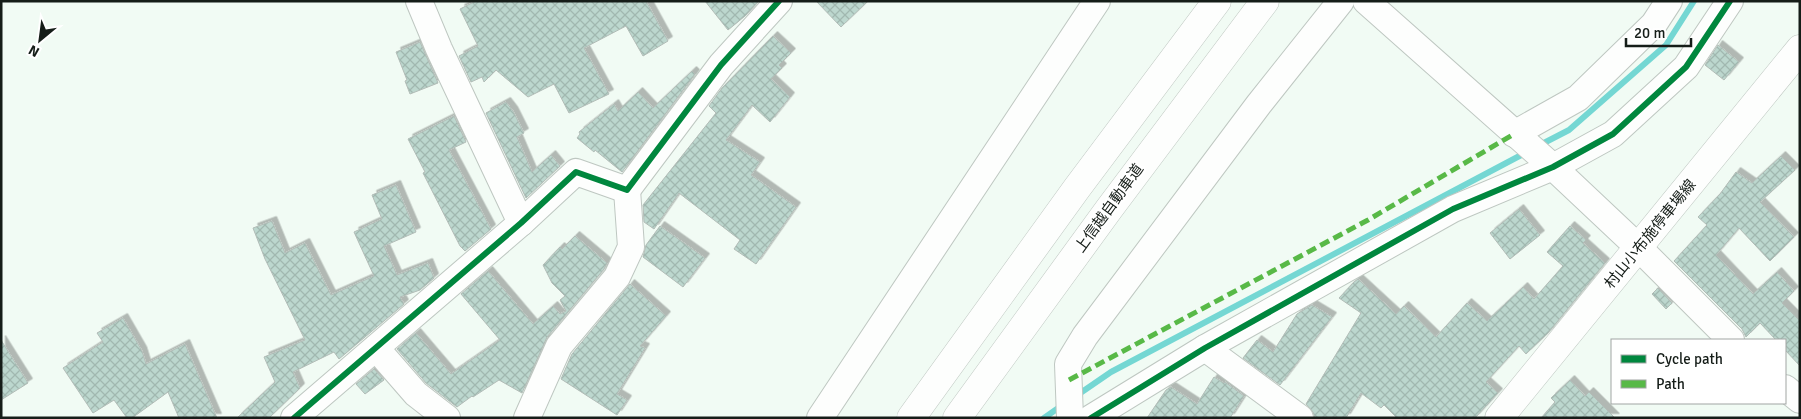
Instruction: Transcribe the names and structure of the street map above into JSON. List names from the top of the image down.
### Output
{
  "streets": {
    "main road": ["上信越自動車道", "村山小布施停車場線"]
  },
  "legend": ["Cycle path", "Path"],
  "scale_bar": "20 m",
  "north": "bottom left"
}
